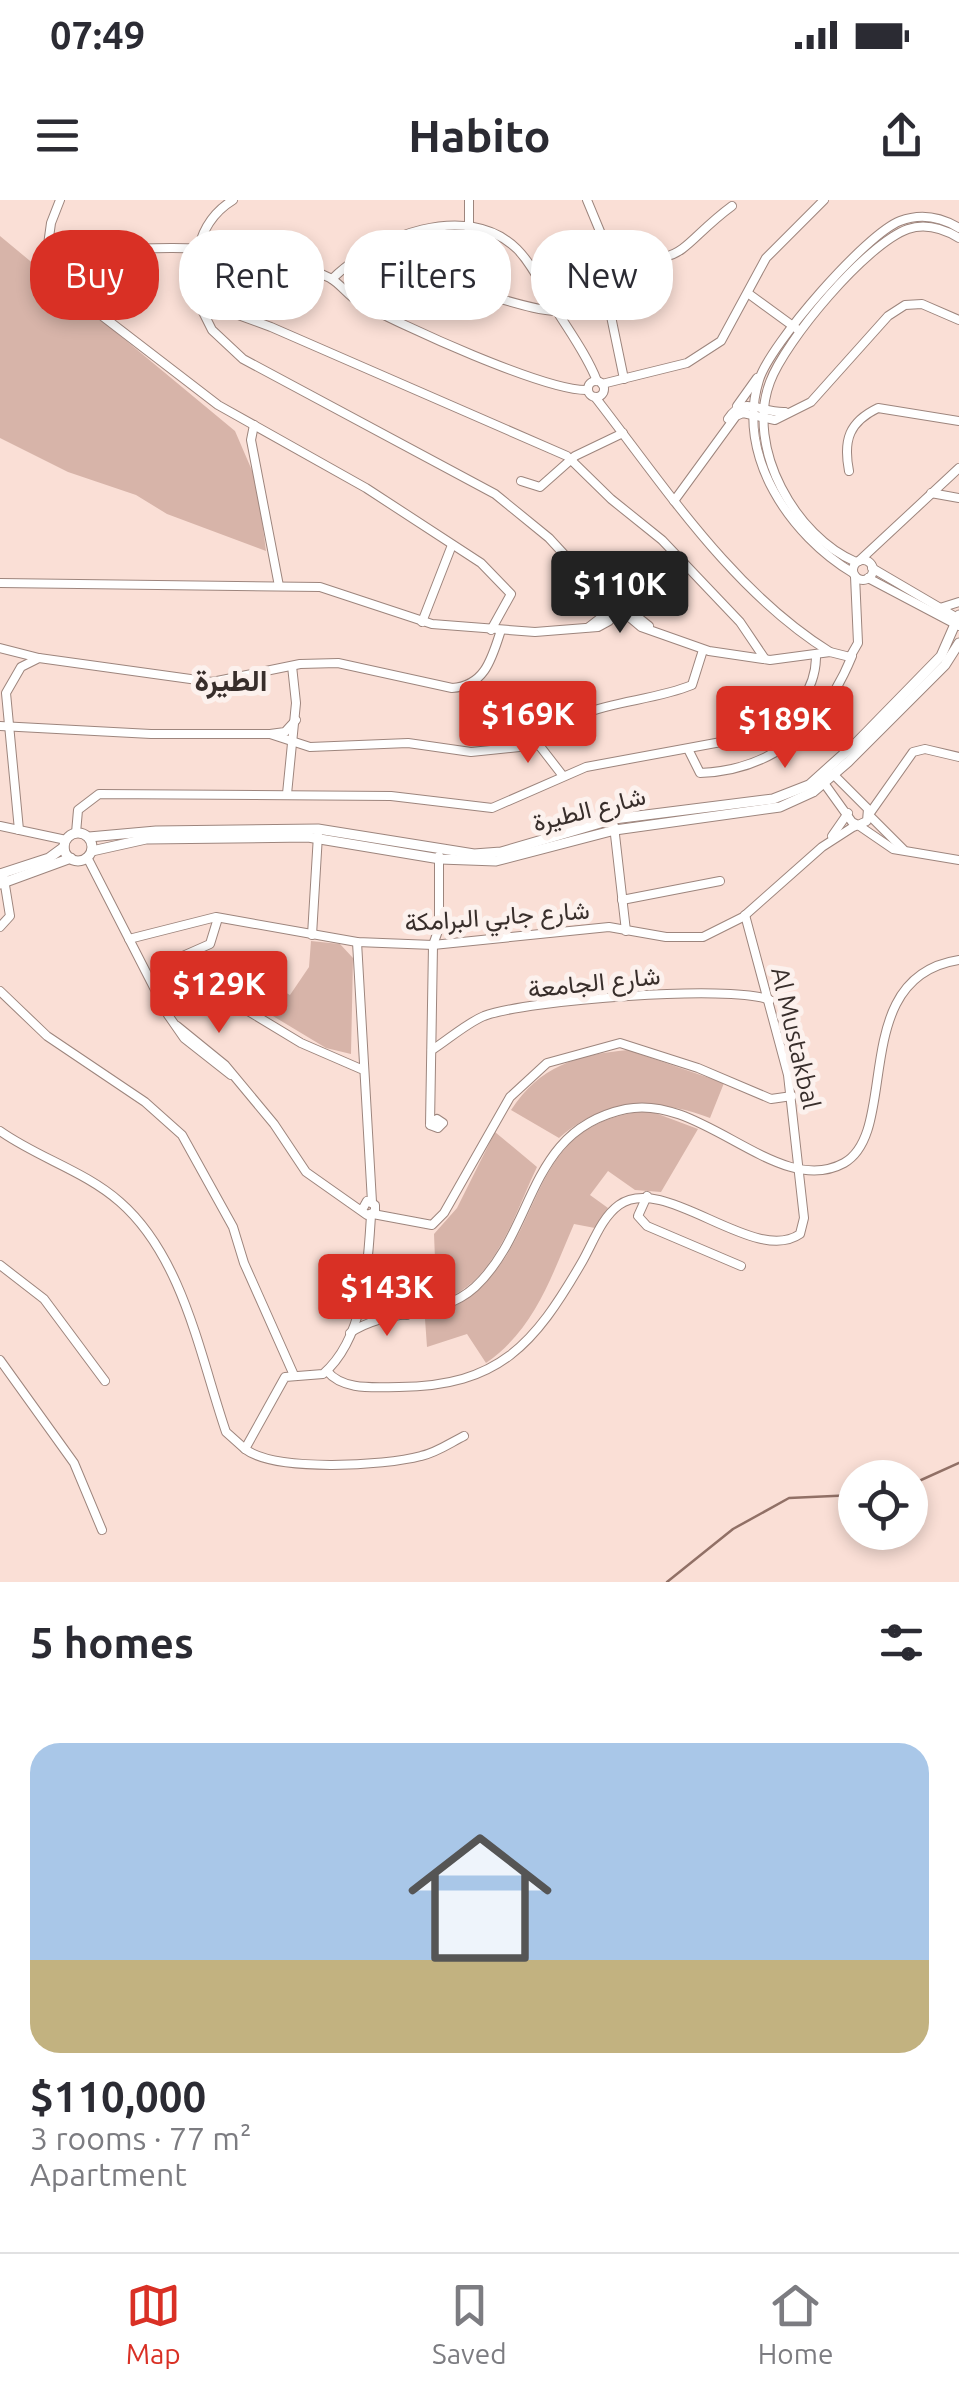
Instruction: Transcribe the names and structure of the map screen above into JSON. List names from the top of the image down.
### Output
{
  "streets": {
    "main road": ["شارع الطيرة"],
    "street": ["شارع جابي البرامكة", "شارع الجامعة", "Al Mustakbal"]
  },
  "crossings": [
    ["شارع جابي البرامكة", "Al Mustakbal"],
    ["شارع الجامعة", "Al Mustakbal"]
  ],
  "districts": ["الطيرة"],
  "page": {
    "status": "07:49",
    "header": "Habito",
    "chip": [
      "Buy",
      "Rent",
      "Filters",
      "New"
    ],
    "price": [
      "$110K",
      "$169K",
      "$189K",
      "$129K",
      "$143K"
    ],
    "heading": "5 homes",
    "list": [
      {
        "name": "$110,000",
        "note": "3 rooms · 77 m² · Apartment"
      }
    ],
    "tabs": ["Map", "Saved", "Home"]
  }
}
